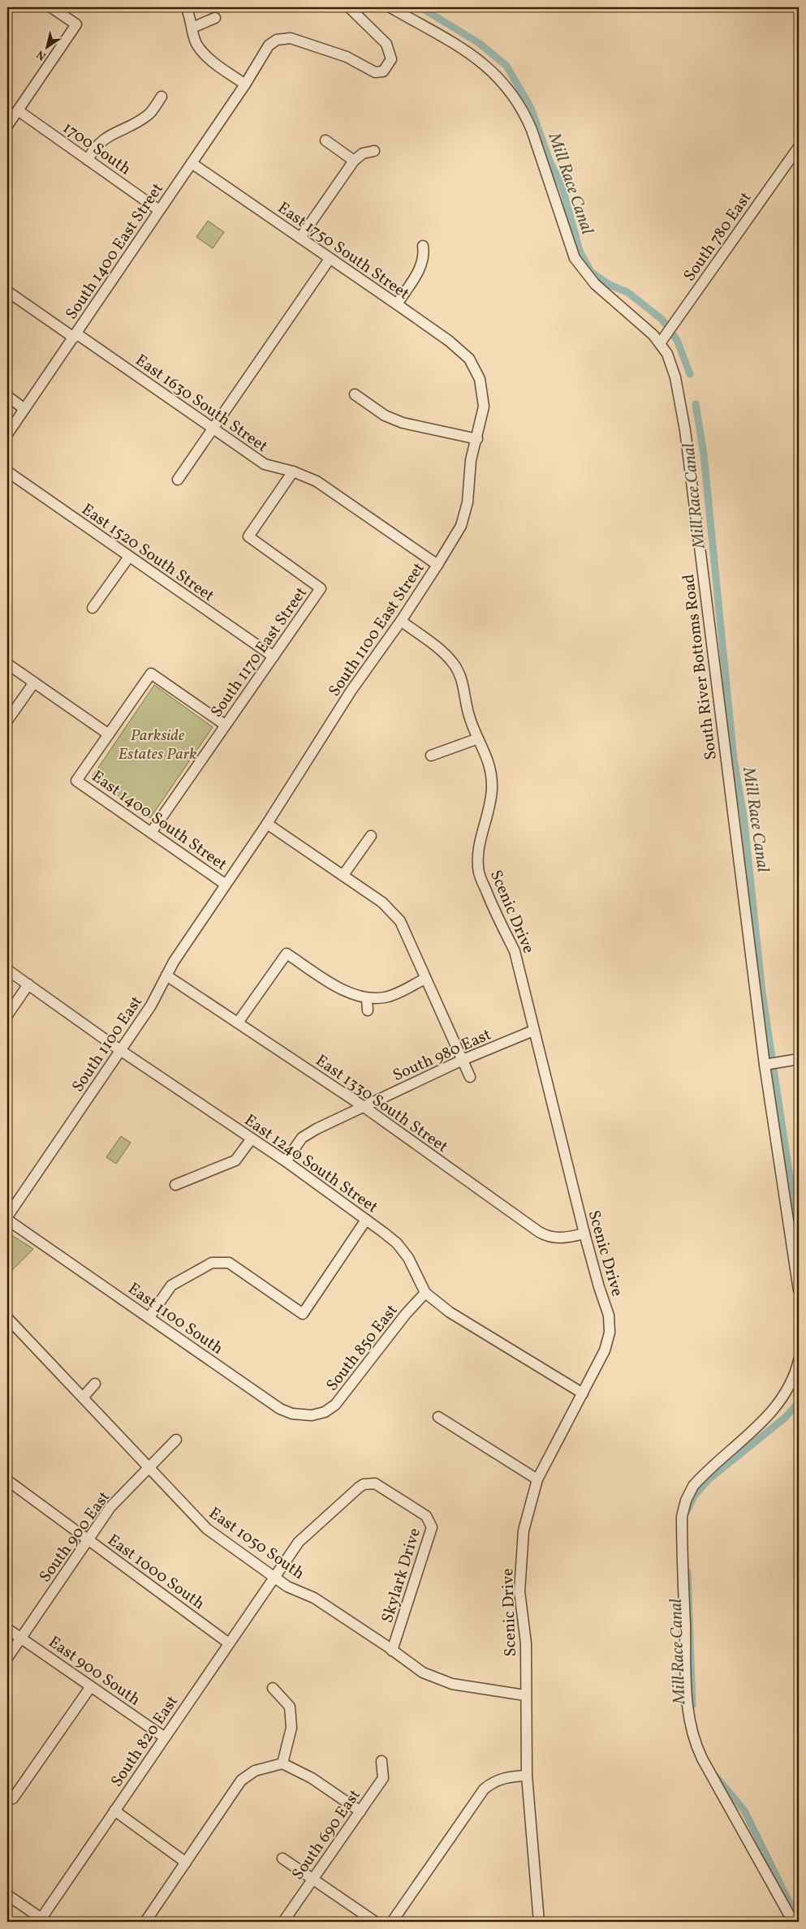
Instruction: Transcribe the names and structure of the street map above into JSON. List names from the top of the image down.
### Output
{
  "streets": {
    "street": [
      "1700 South",
      "South 780 East",
      "East 1750 South Street",
      "South 1400 East Street",
      "East 1630 South Street",
      "East 1520 South Street",
      "South 1100 East Street",
      "South 1170 East Street",
      "South River Bottoms Road",
      "East 1400 South Street",
      "Scenic Drive",
      "South 1100 East",
      "South 980 East",
      "East 1330 South Street",
      "East 1240 South Street",
      "East 1100 South",
      "South 850 East",
      "South 900 East",
      "East 1050 South",
      "East 1000 South",
      "Skylark Drive",
      "East 900 South",
      "South 820 East",
      "South 690 East"
    ]
  },
  "crossings": [
    ["1700 South", "South 1400 East Street"],
    ["South 780 East", "South River Bottoms Road"],
    ["East 1750 South Street", "South 1400 East Street"],
    ["East 1750 South Street", "South 1100 East Street"],
    ["South 1400 East Street", "East 1630 South Street"],
    ["East 1630 South Street", "South 1100 East Street"],
    ["East 1630 South Street", "South 1170 East Street"],
    ["East 1520 South Street", "South 1170 East Street"],
    ["South 1100 East Street", "East 1400 South Street"],
    ["South 1100 East Street", "Scenic Drive"],
    ["South 1100 East Street", "South 1100 East"],
    ["South 1170 East Street", "East 1400 South Street"],
    ["East 1400 South Street", "South 1100 East"],
    ["Scenic Drive", "South 980 East"],
    ["Scenic Drive", "East 1330 South Street"],
    ["Scenic Drive", "East 1240 South Street"],
    ["Scenic Drive", "East 1050 South"],
    ["South 1100 East", "East 1330 South Street"],
    ["South 1100 East", "East 1240 South Street"],
    ["South 980 East", "East 1330 South Street"],
    ["South 980 East", "East 1240 South Street"],
    ["East 1240 South Street", "South 850 East"],
    ["East 1100 South", "South 850 East"],
    ["South 900 East", "East 1050 South"],
    ["South 900 East", "East 1000 South"],
    ["South 900 East", "East 900 South"],
    ["East 1050 South", "Skylark Drive"],
    ["East 1050 South", "South 820 East"],
    ["East 1000 South", "South 820 East"],
    ["Skylark Drive", "South 820 East"],
    ["East 900 South", "South 820 East"]
  ],
  "water": ["Mill Race Canal"],
  "parks": ["Parkside Estates Park"],
  "north": "bottom left"
}
